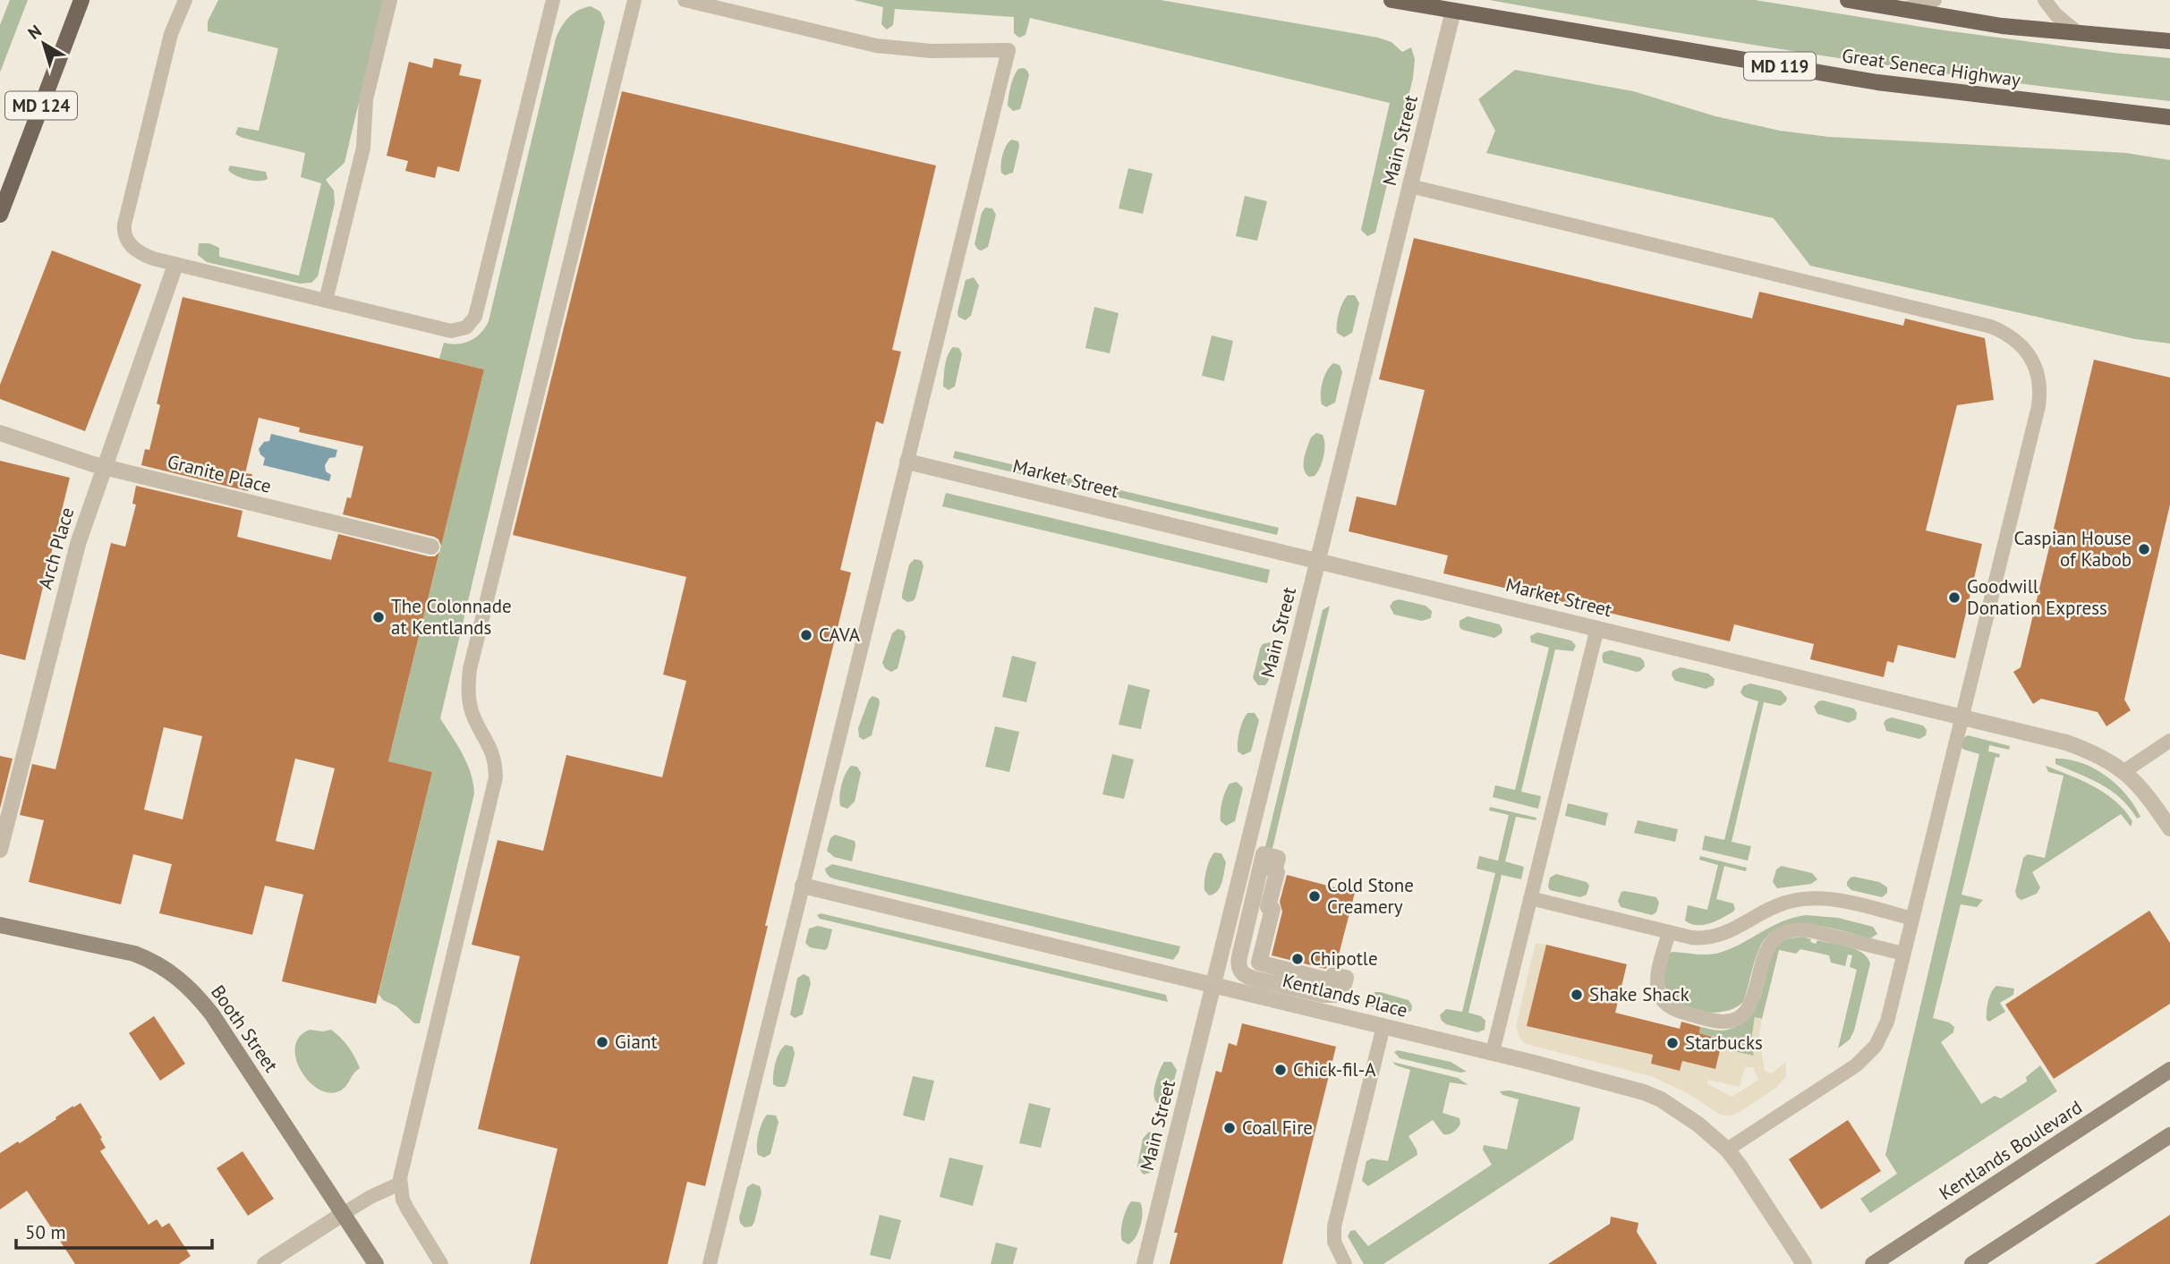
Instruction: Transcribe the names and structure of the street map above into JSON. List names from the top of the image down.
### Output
{
  "streets": {
    "main road": ["MD 119", "Great Seneca Highway", "MD 124"],
    "street": [
      "Main Street",
      "Granite Place",
      "Market Street",
      "Arch Place",
      "Kentlands Place",
      "Booth Street",
      "Kentlands Boulevard"
    ]
  },
  "crossings": [
    ["Great Seneca Highway", "Main Street"],
    ["Main Street", "Market Street"],
    ["Main Street", "Kentlands Place"],
    ["Granite Place", "Arch Place"]
  ],
  "places": [
    "Caspian House of Kabob",
    "Goodwill Donation Express",
    "The Colonnade at Kentlands",
    "CAVA",
    "Cold Stone Creamery",
    "Chipotle",
    "Shake Shack",
    "Giant",
    "Starbucks",
    "Chick-fil-A",
    "Coal Fire"
  ],
  "scale_bar": "50 m",
  "north": "top left"
}
